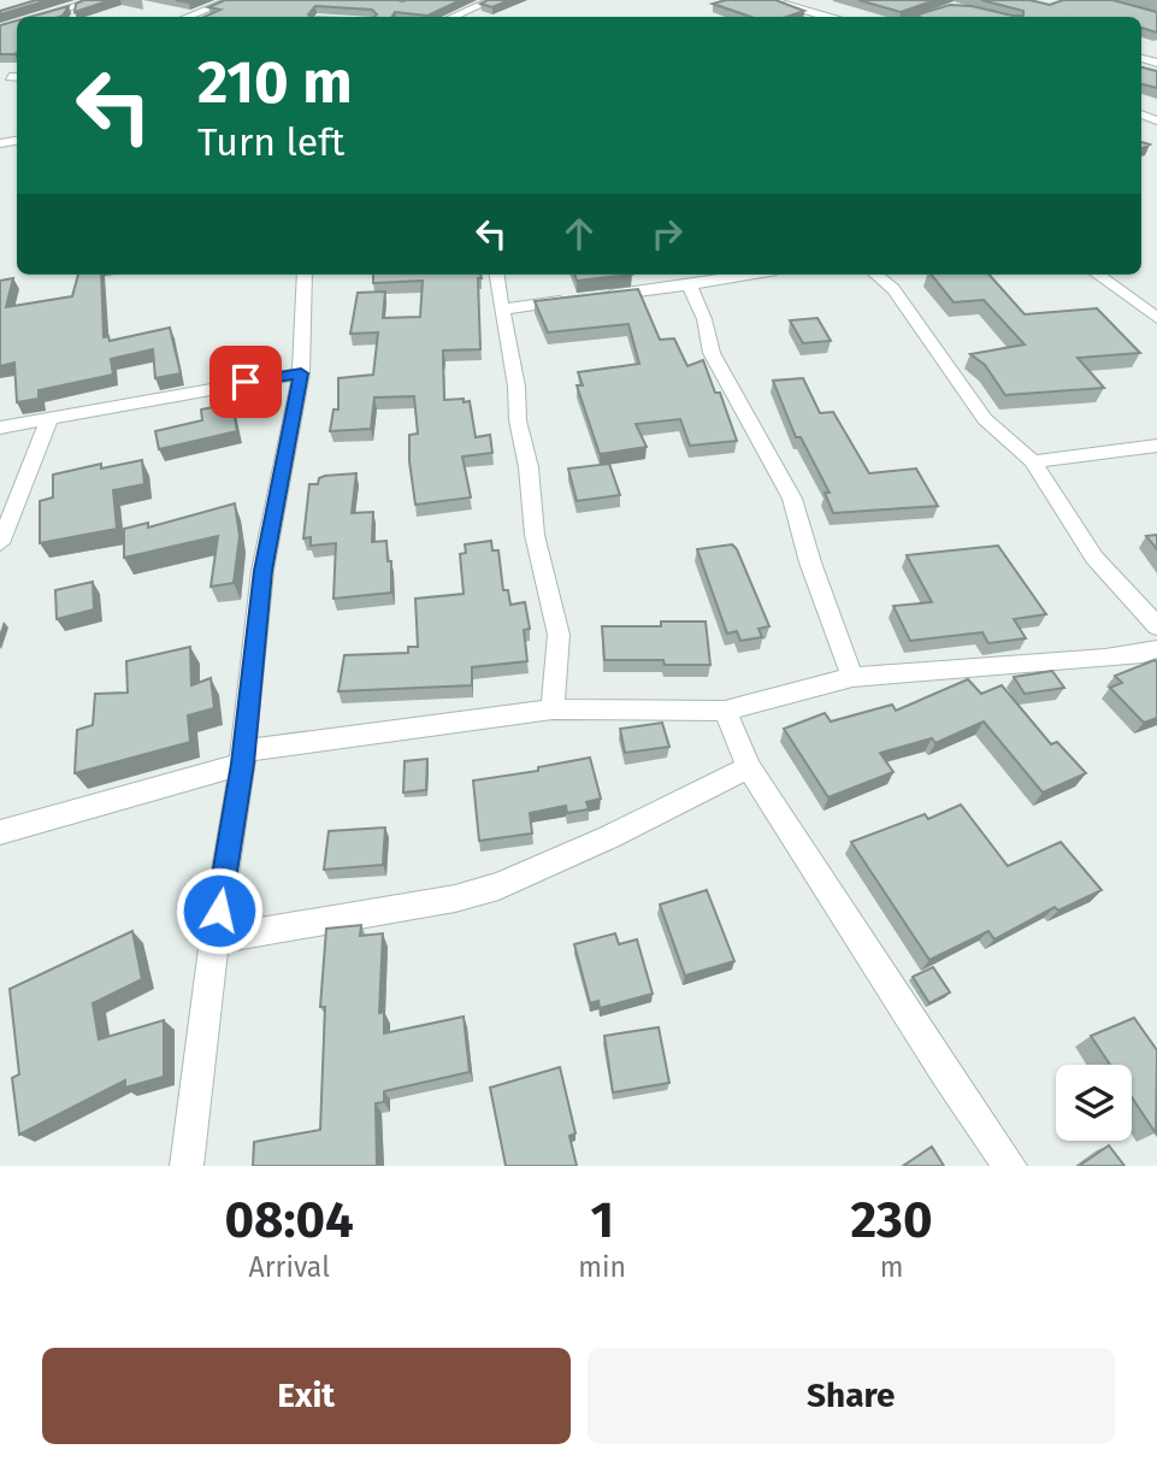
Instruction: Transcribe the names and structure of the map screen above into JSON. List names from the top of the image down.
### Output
{
  "page": {
    "turn": ["210 m", "Turn left"],
    "eta": [
      "08:04",
      "Arrival",
      "1",
      "min",
      "230",
      "m"
    ],
    "buttons": ["Exit", "Share"]
  }
}
